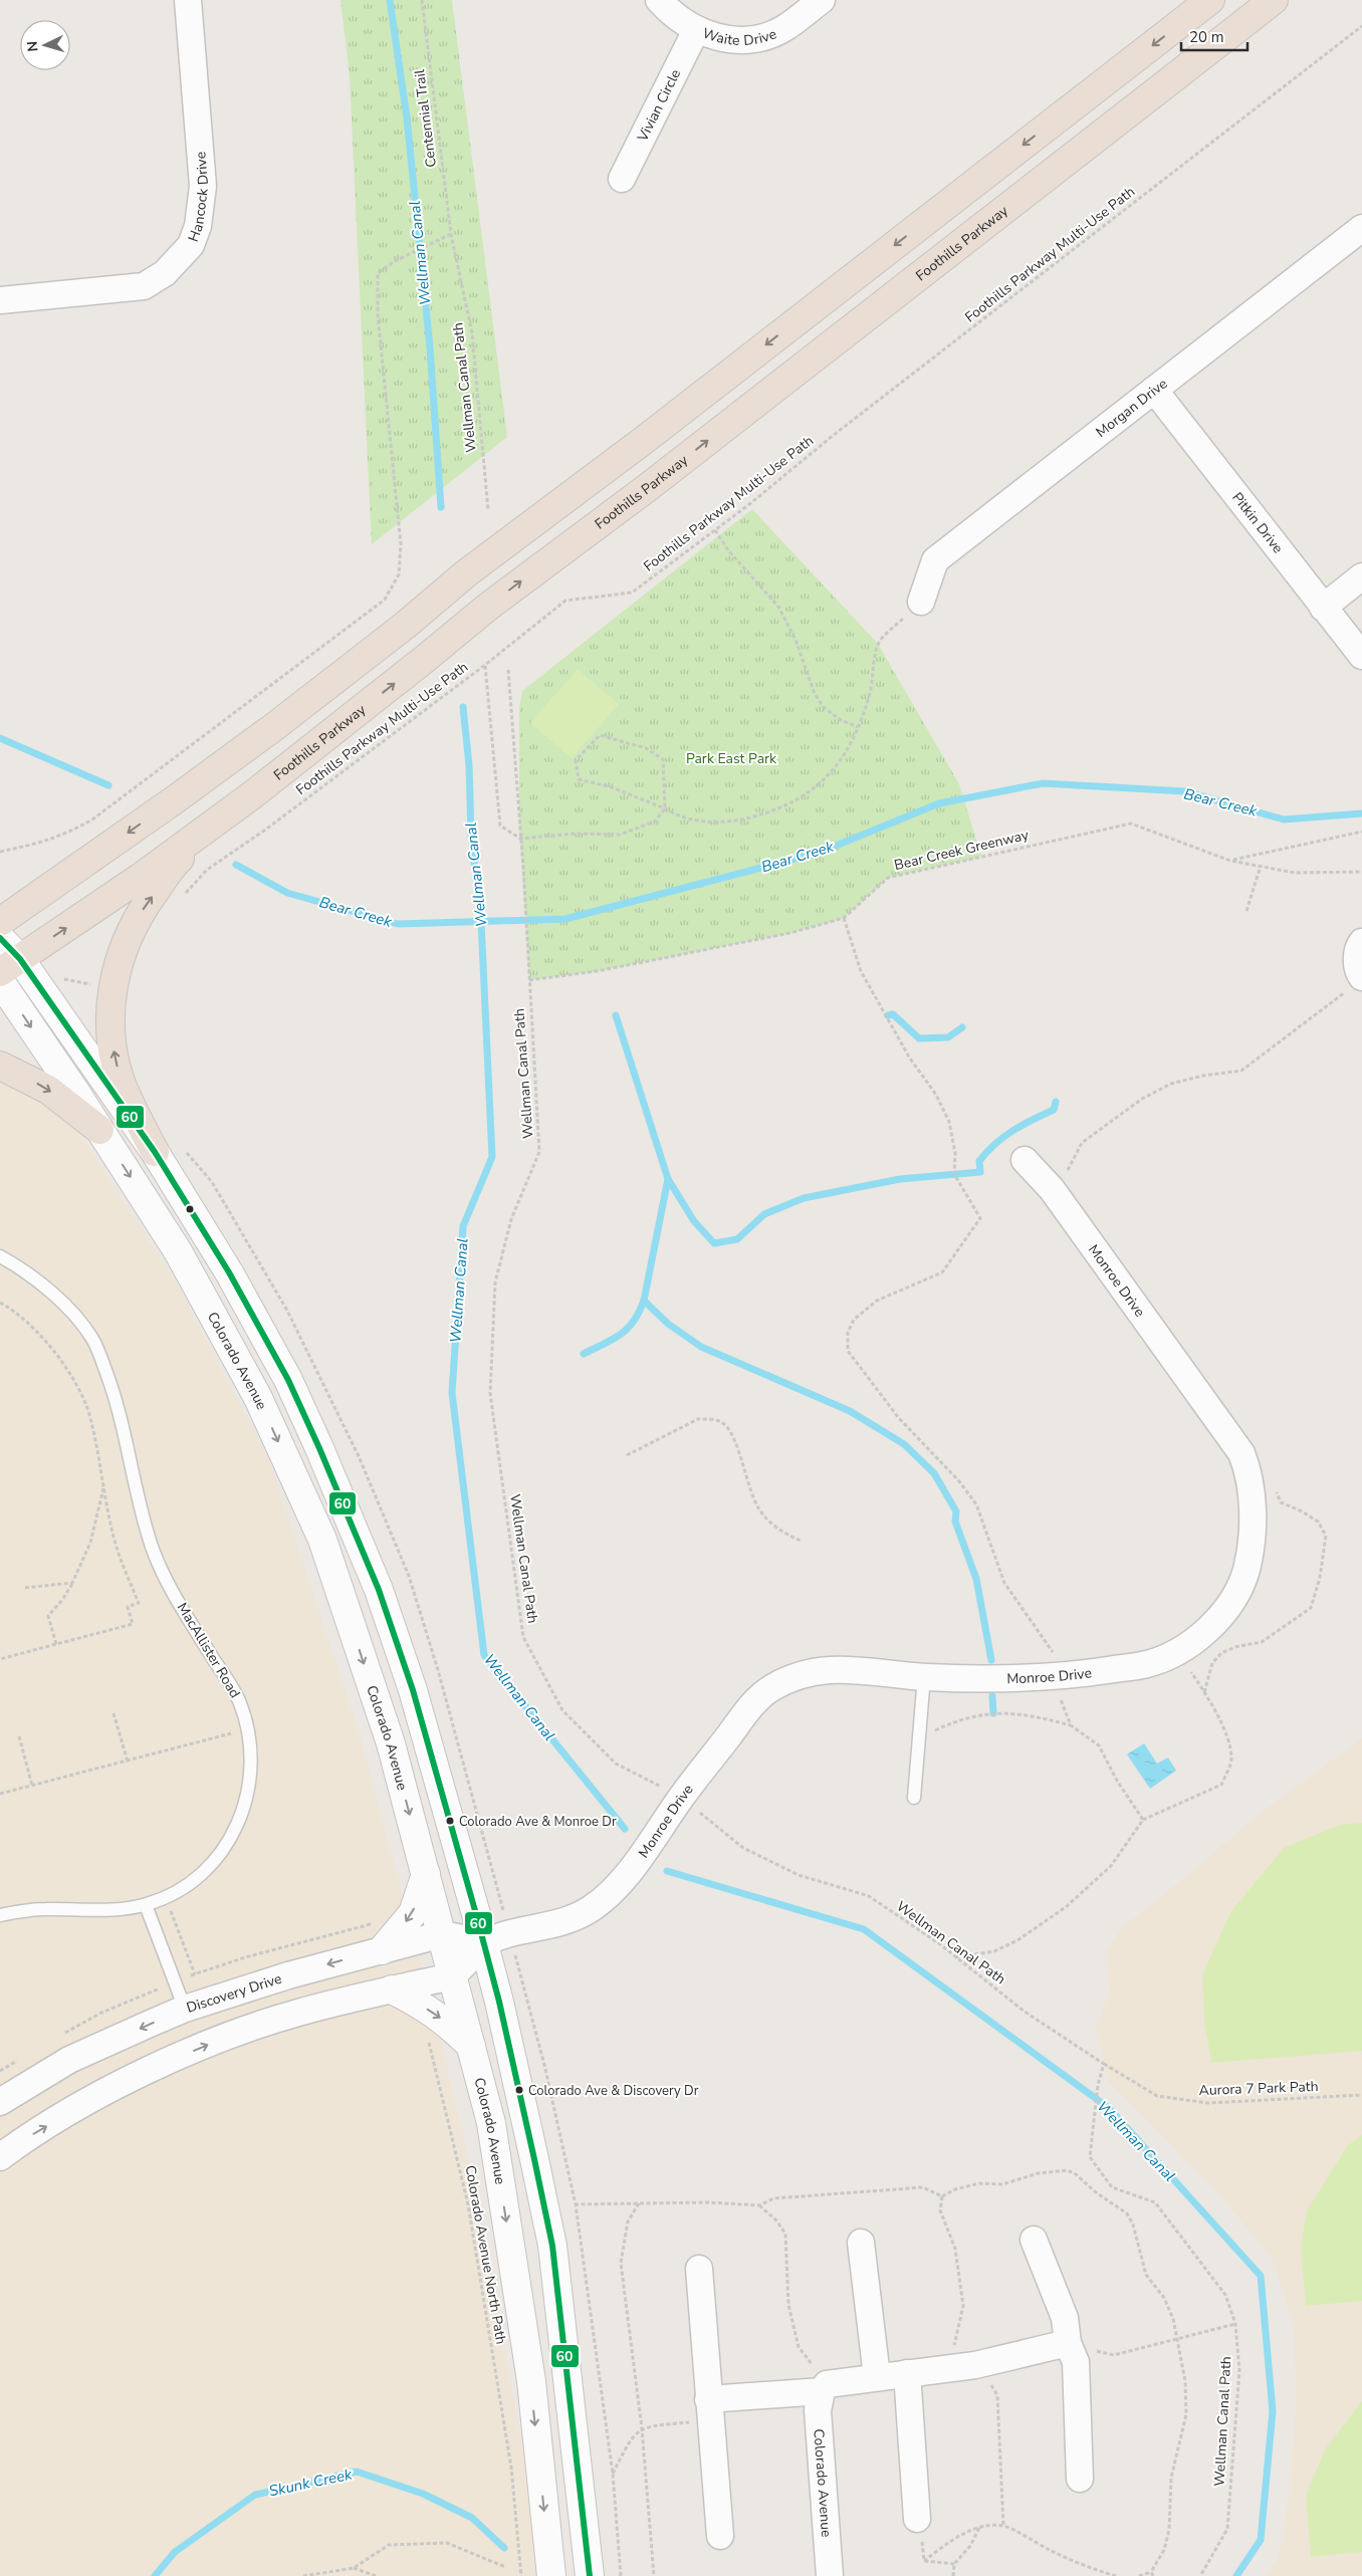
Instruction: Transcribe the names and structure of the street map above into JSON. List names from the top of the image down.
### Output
{
  "streets": {
    "highway": ["Foothills Parkway"],
    "main road": ["Colorado Avenue"],
    "street": [
      "Waite Drive",
      "Vivian Circle",
      "Hancock Drive",
      "Morgan Drive",
      "Pitkin Drive",
      "Monroe Drive",
      "Discovery Drive"
    ],
    "lane": ["MacAllister Road"],
    "path": [
      "Centennial Trail",
      "Foothills Parkway Multi-Use Path",
      "Wellman Canal Path",
      "Bear Creek Greenway",
      "Aurora 7 Park Path",
      "Colorado Avenue North Path"
    ]
  },
  "crossings": [
    ["Waite Drive", "Vivian Circle"],
    ["Centennial Trail", "Wellman Canal Path"],
    ["Wellman Canal Path", "Bear Creek Greenway"],
    ["Wellman Canal Path", "Monroe Drive"],
    ["Wellman Canal Path", "Aurora 7 Park Path"],
    ["Morgan Drive", "Pitkin Drive"],
    ["Monroe Drive", "Discovery Drive"],
    ["Colorado Avenue", "Discovery Drive"]
  ],
  "water": ["Wellman Canal", "Bear Creek", "Skunk Creek"],
  "parks": ["Park East Park"],
  "places": ["Colorado Ave & Monroe Dr", "Colorado Ave & Discovery Dr"],
  "lines": ["transit line 60"],
  "scale_bar": "20 m",
  "north": "left"
}
